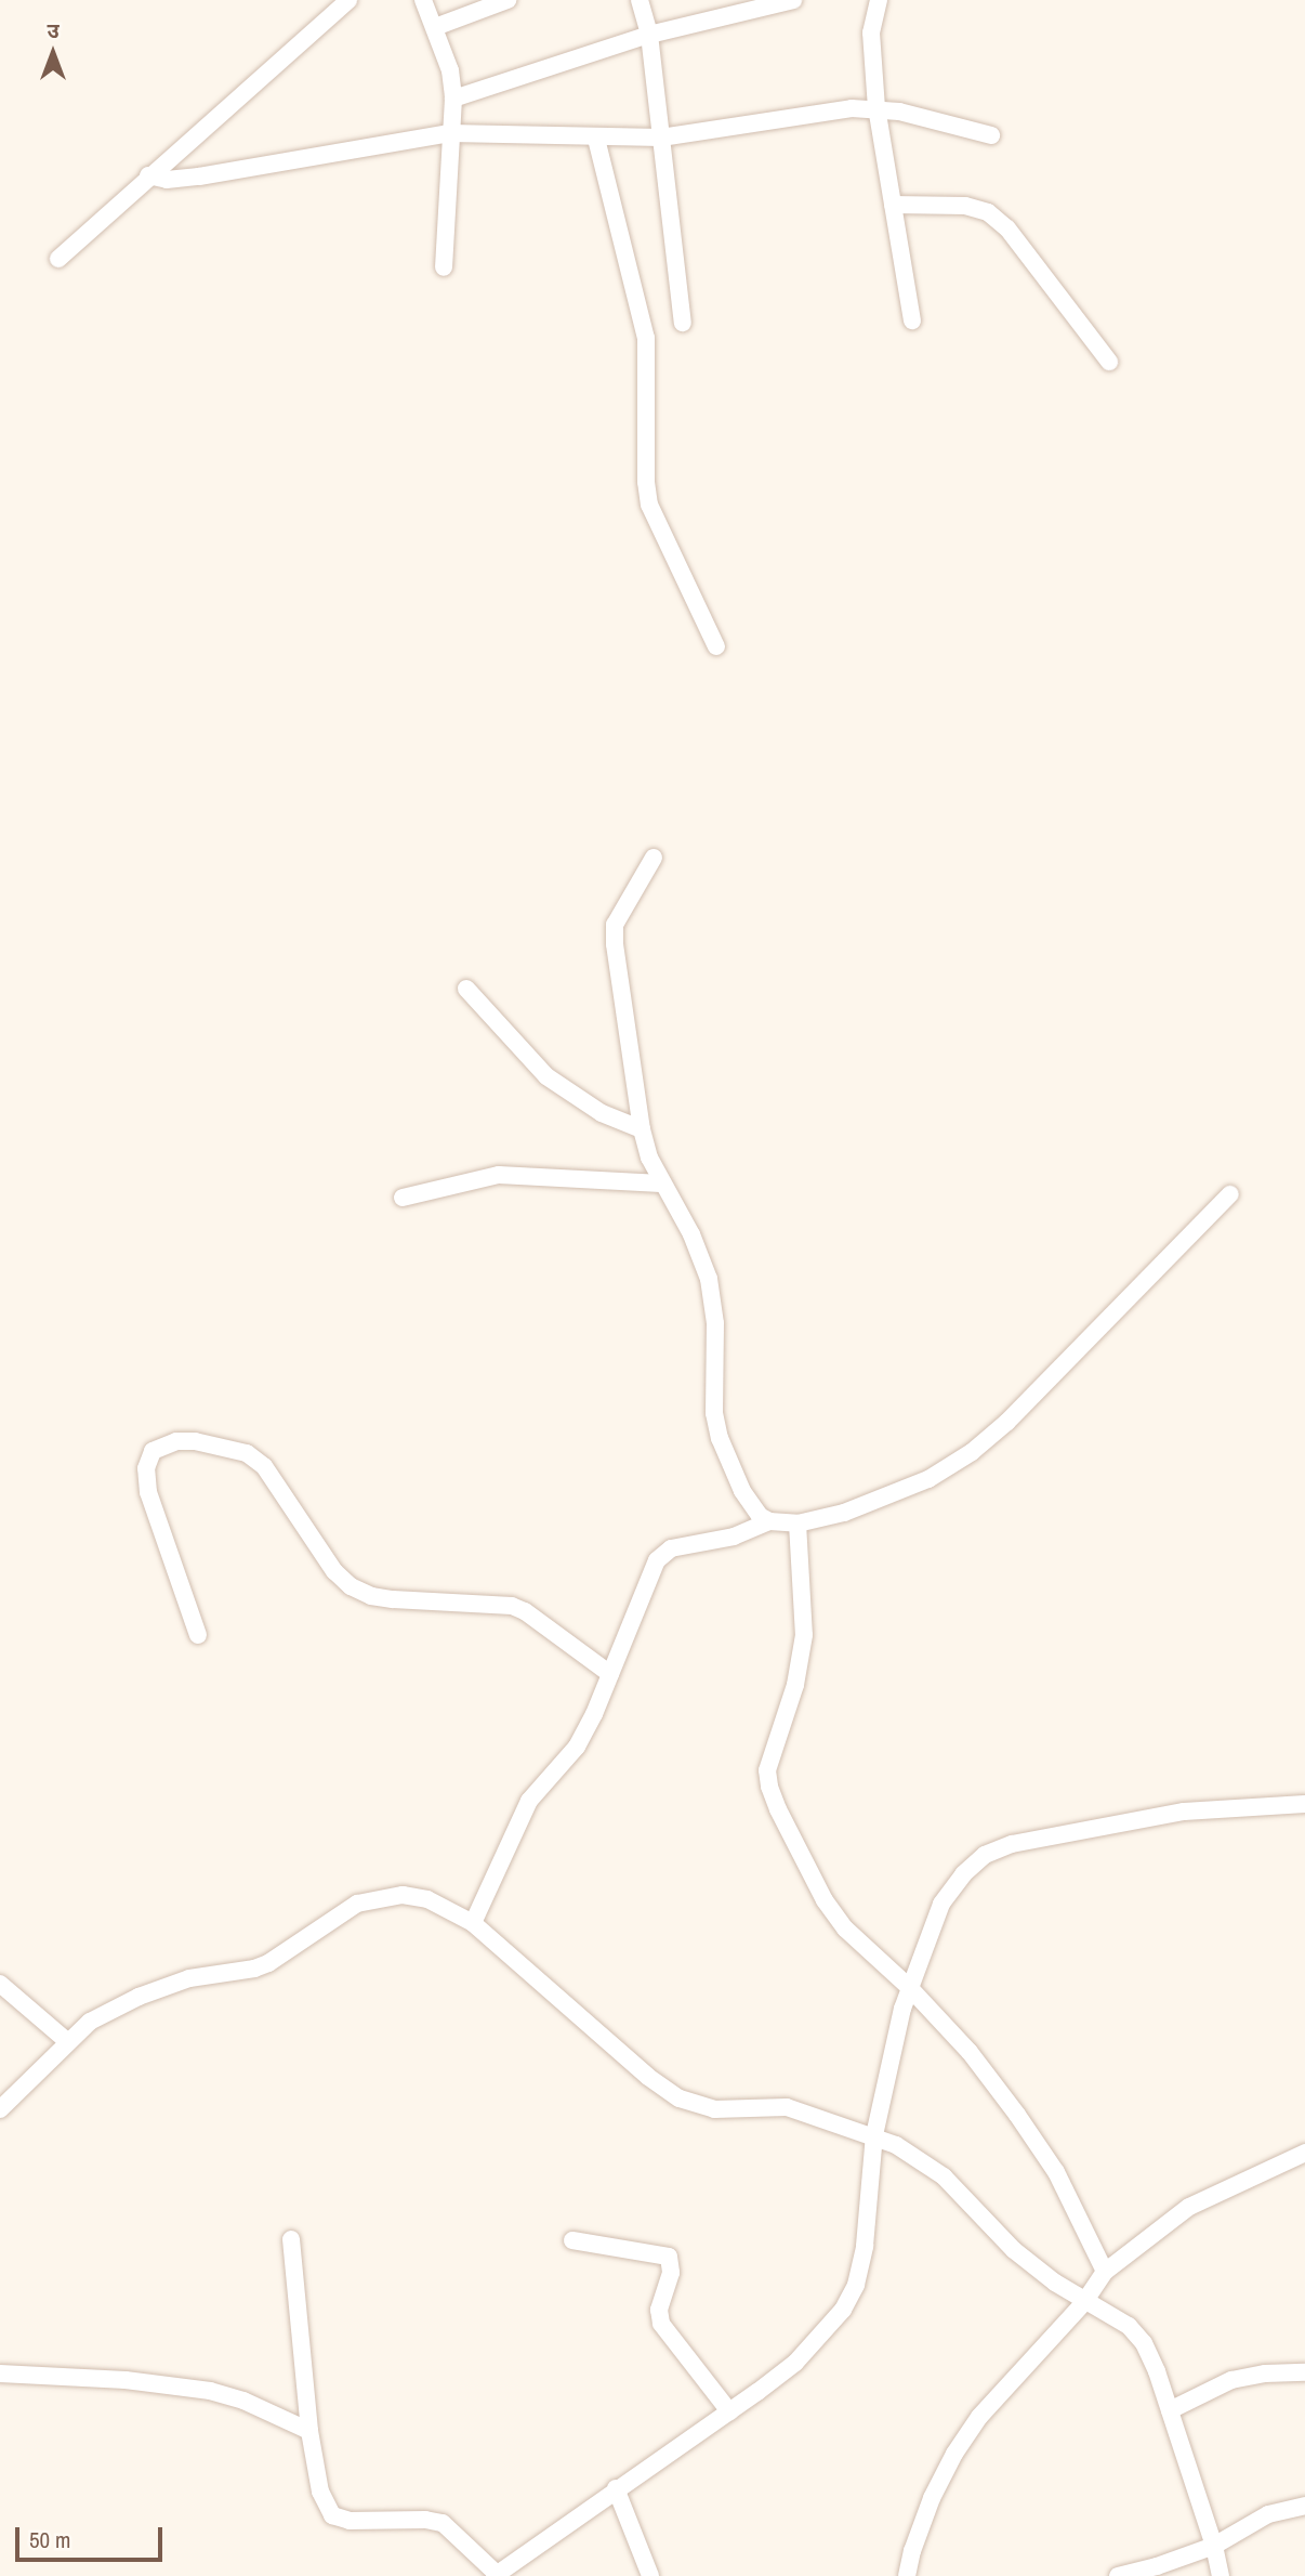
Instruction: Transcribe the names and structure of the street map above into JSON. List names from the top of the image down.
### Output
{
  "scale_bar": "50 m",
  "north": "top"
}
